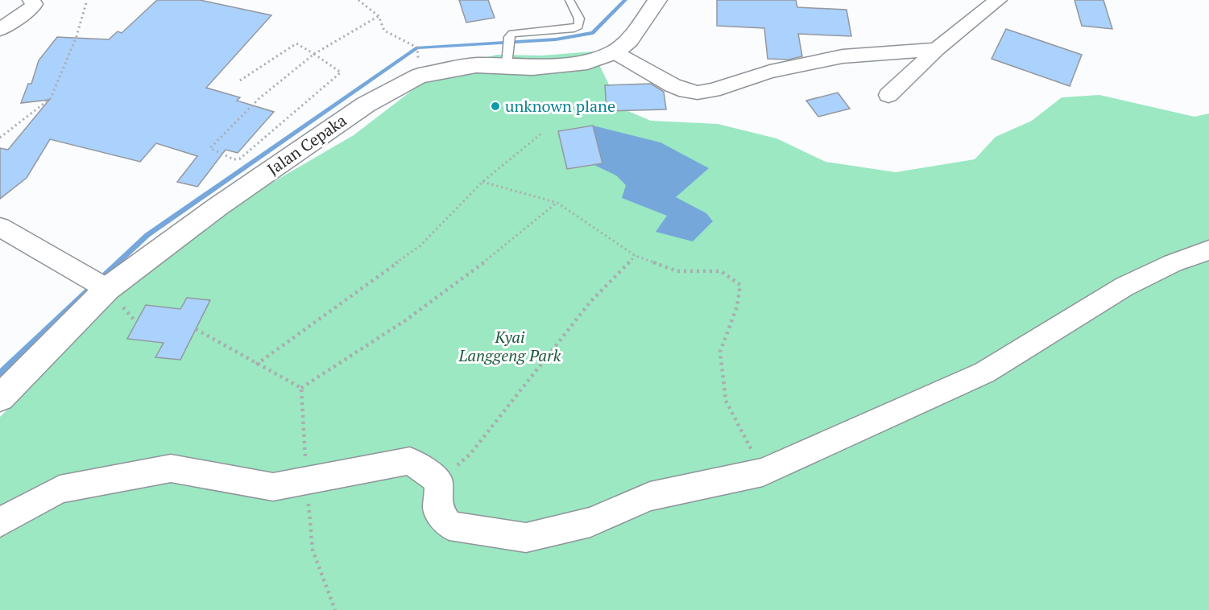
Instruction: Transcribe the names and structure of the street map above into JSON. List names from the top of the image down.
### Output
{
  "streets": {
    "street": ["Jalan Cepaka"]
  },
  "parks": ["Kyai Langgeng Park"],
  "places": ["unknown plane"]
}
